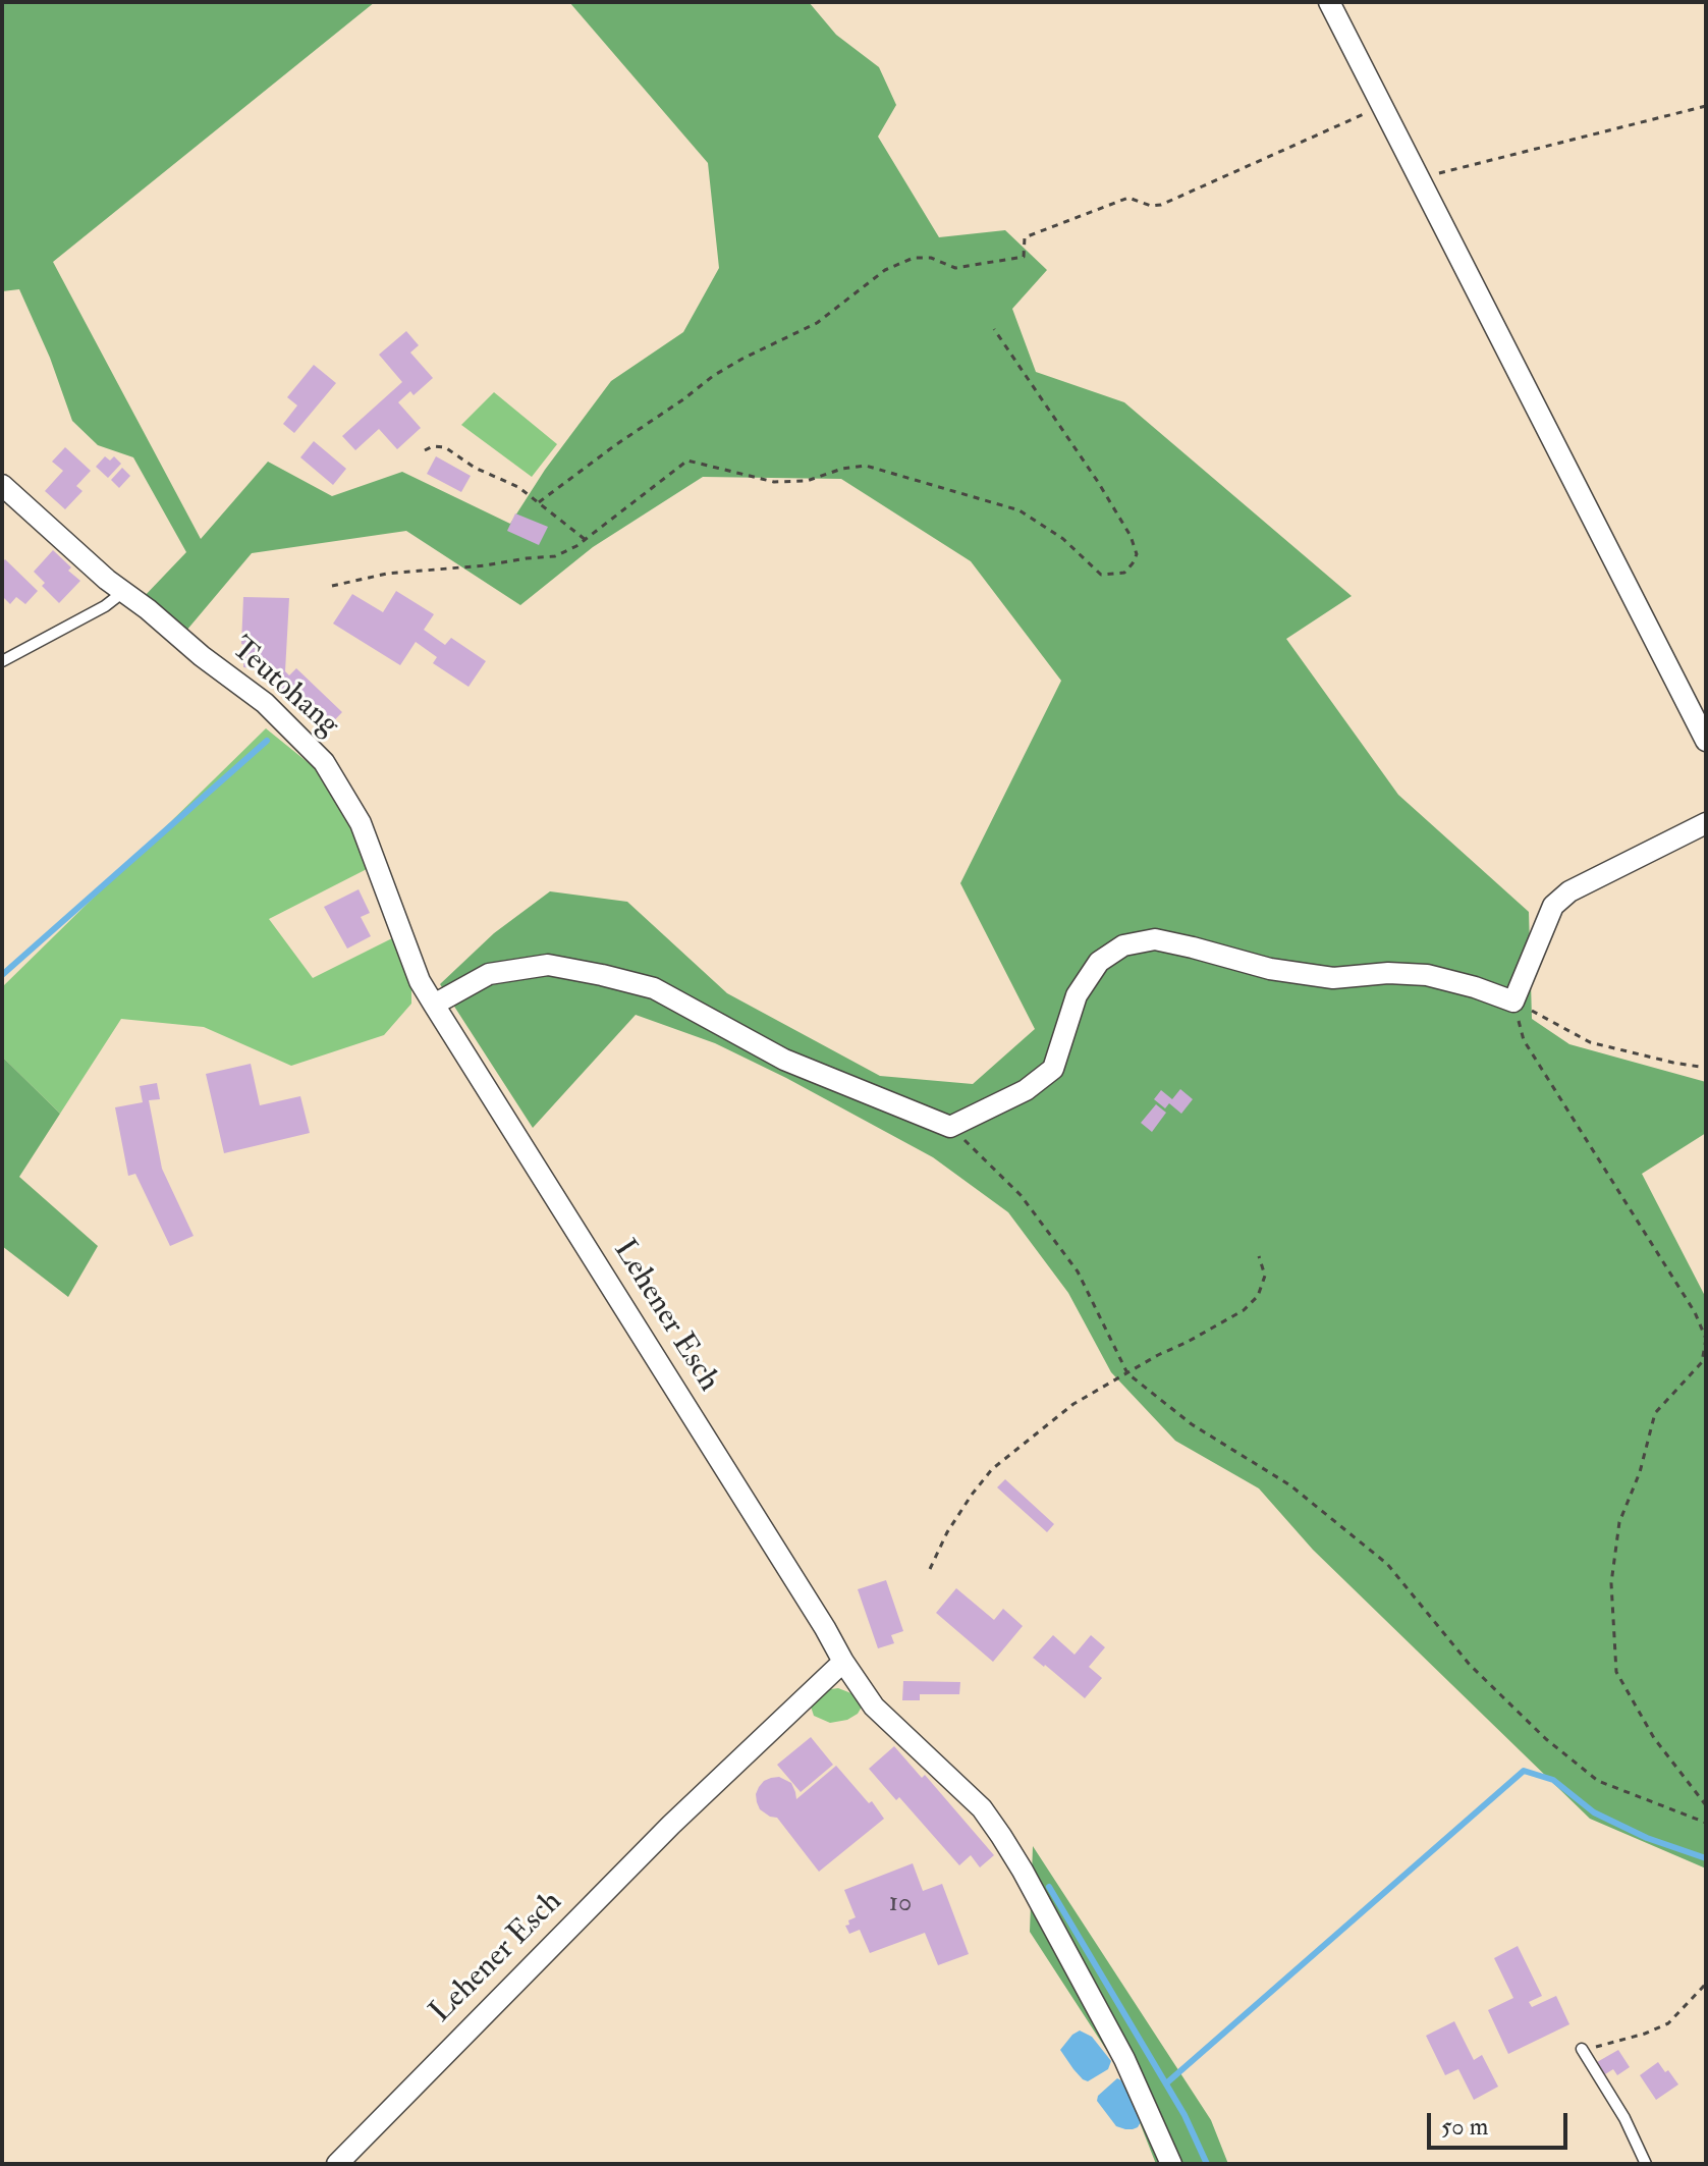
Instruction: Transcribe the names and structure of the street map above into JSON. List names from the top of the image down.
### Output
{
  "streets": {
    "street": ["Teutohang", "Lehener Esch"]
  },
  "crossings": [
    ["Teutohang", "Lehener Esch"]
  ],
  "house_numbers": ["10"],
  "scale_bar": "50 m"
}
